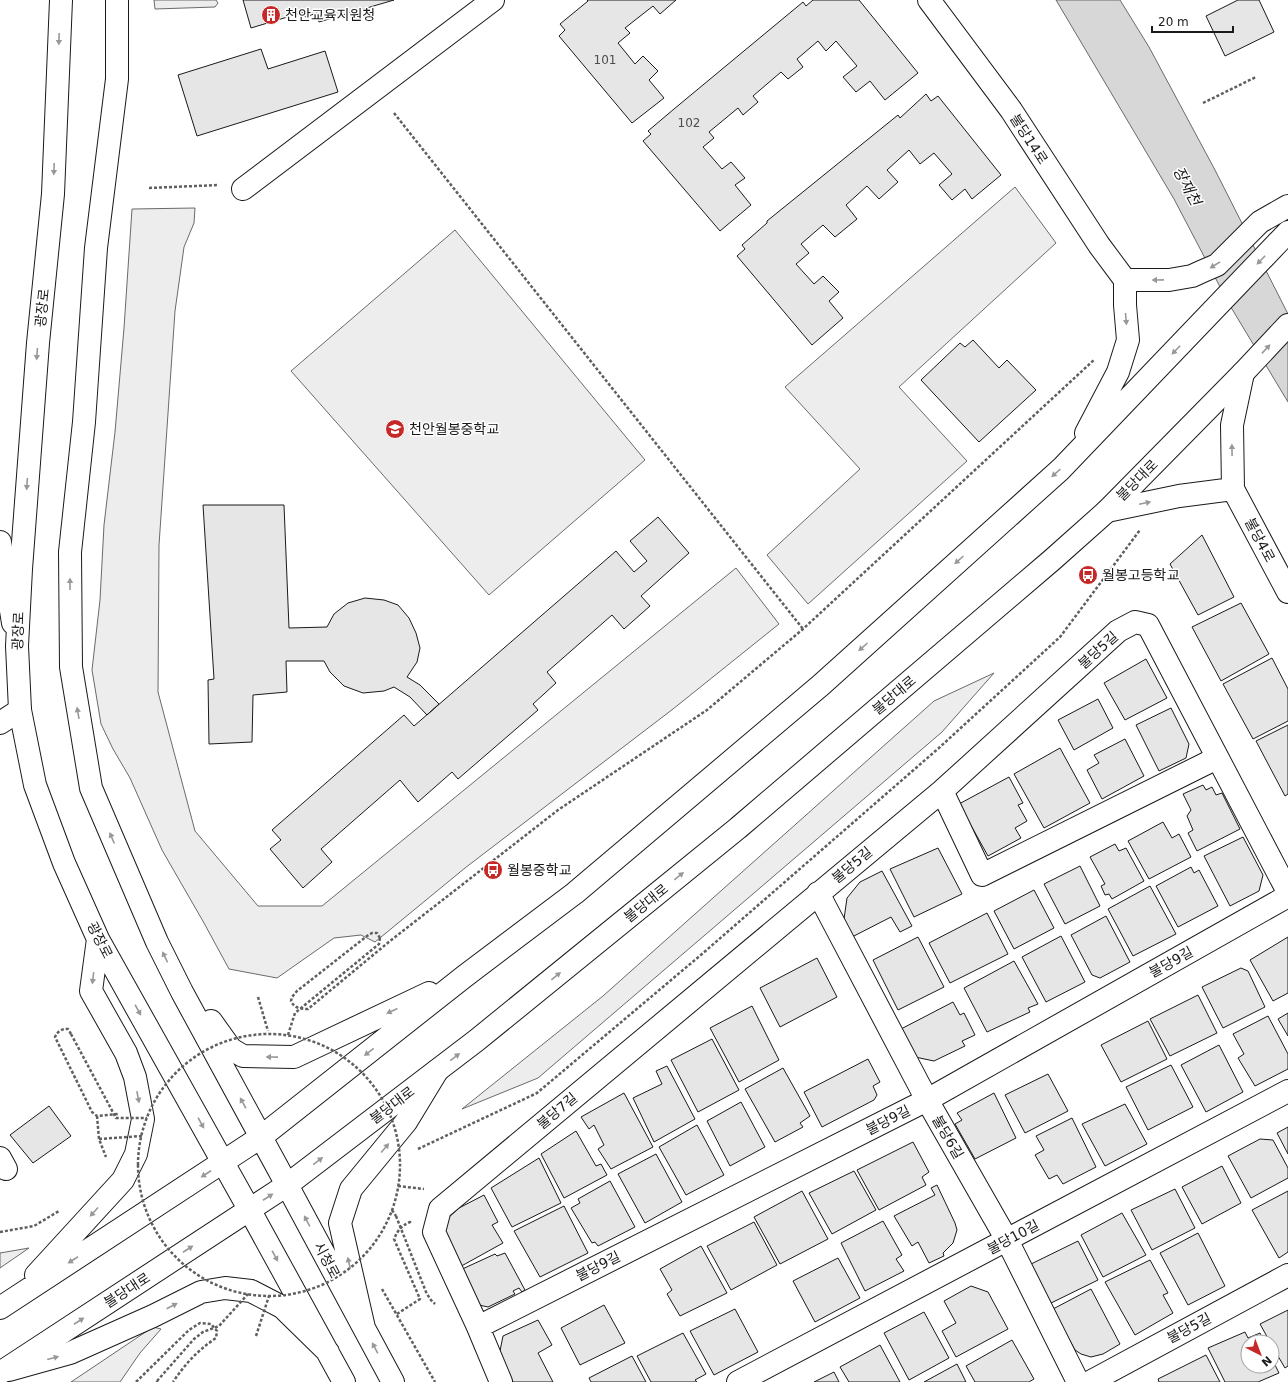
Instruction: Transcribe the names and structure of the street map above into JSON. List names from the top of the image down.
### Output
{
  "streets": {
    "main road": [
      "불당14로",
      "광장로",
      "불당대로",
      "불당4로",
      "불당5길",
      "불당9길",
      "불당7길",
      "불당6길",
      "불당10길",
      "시청로"
    ]
  },
  "crossings": [
    ["광장로", "불당대로"],
    ["불당대로", "시청로"],
    ["불당5길", "불당7길"],
    ["불당5길", "불당6길"],
    ["불당9길", "불당7길"],
    ["불당9길", "불당6길"],
    ["불당7길", "불당6길"],
    ["불당6길", "불당10길"]
  ],
  "water": ["장재천"],
  "places": {
    "building": ["천안교육지원청"],
    "school or university": ["천안월봉중학교"],
    "bus stop": ["월봉고등학교", "월봉중학교"]
  },
  "house_numbers": ["101", "102"],
  "scale_bar": "20 m",
  "north": "bottom right"
}
